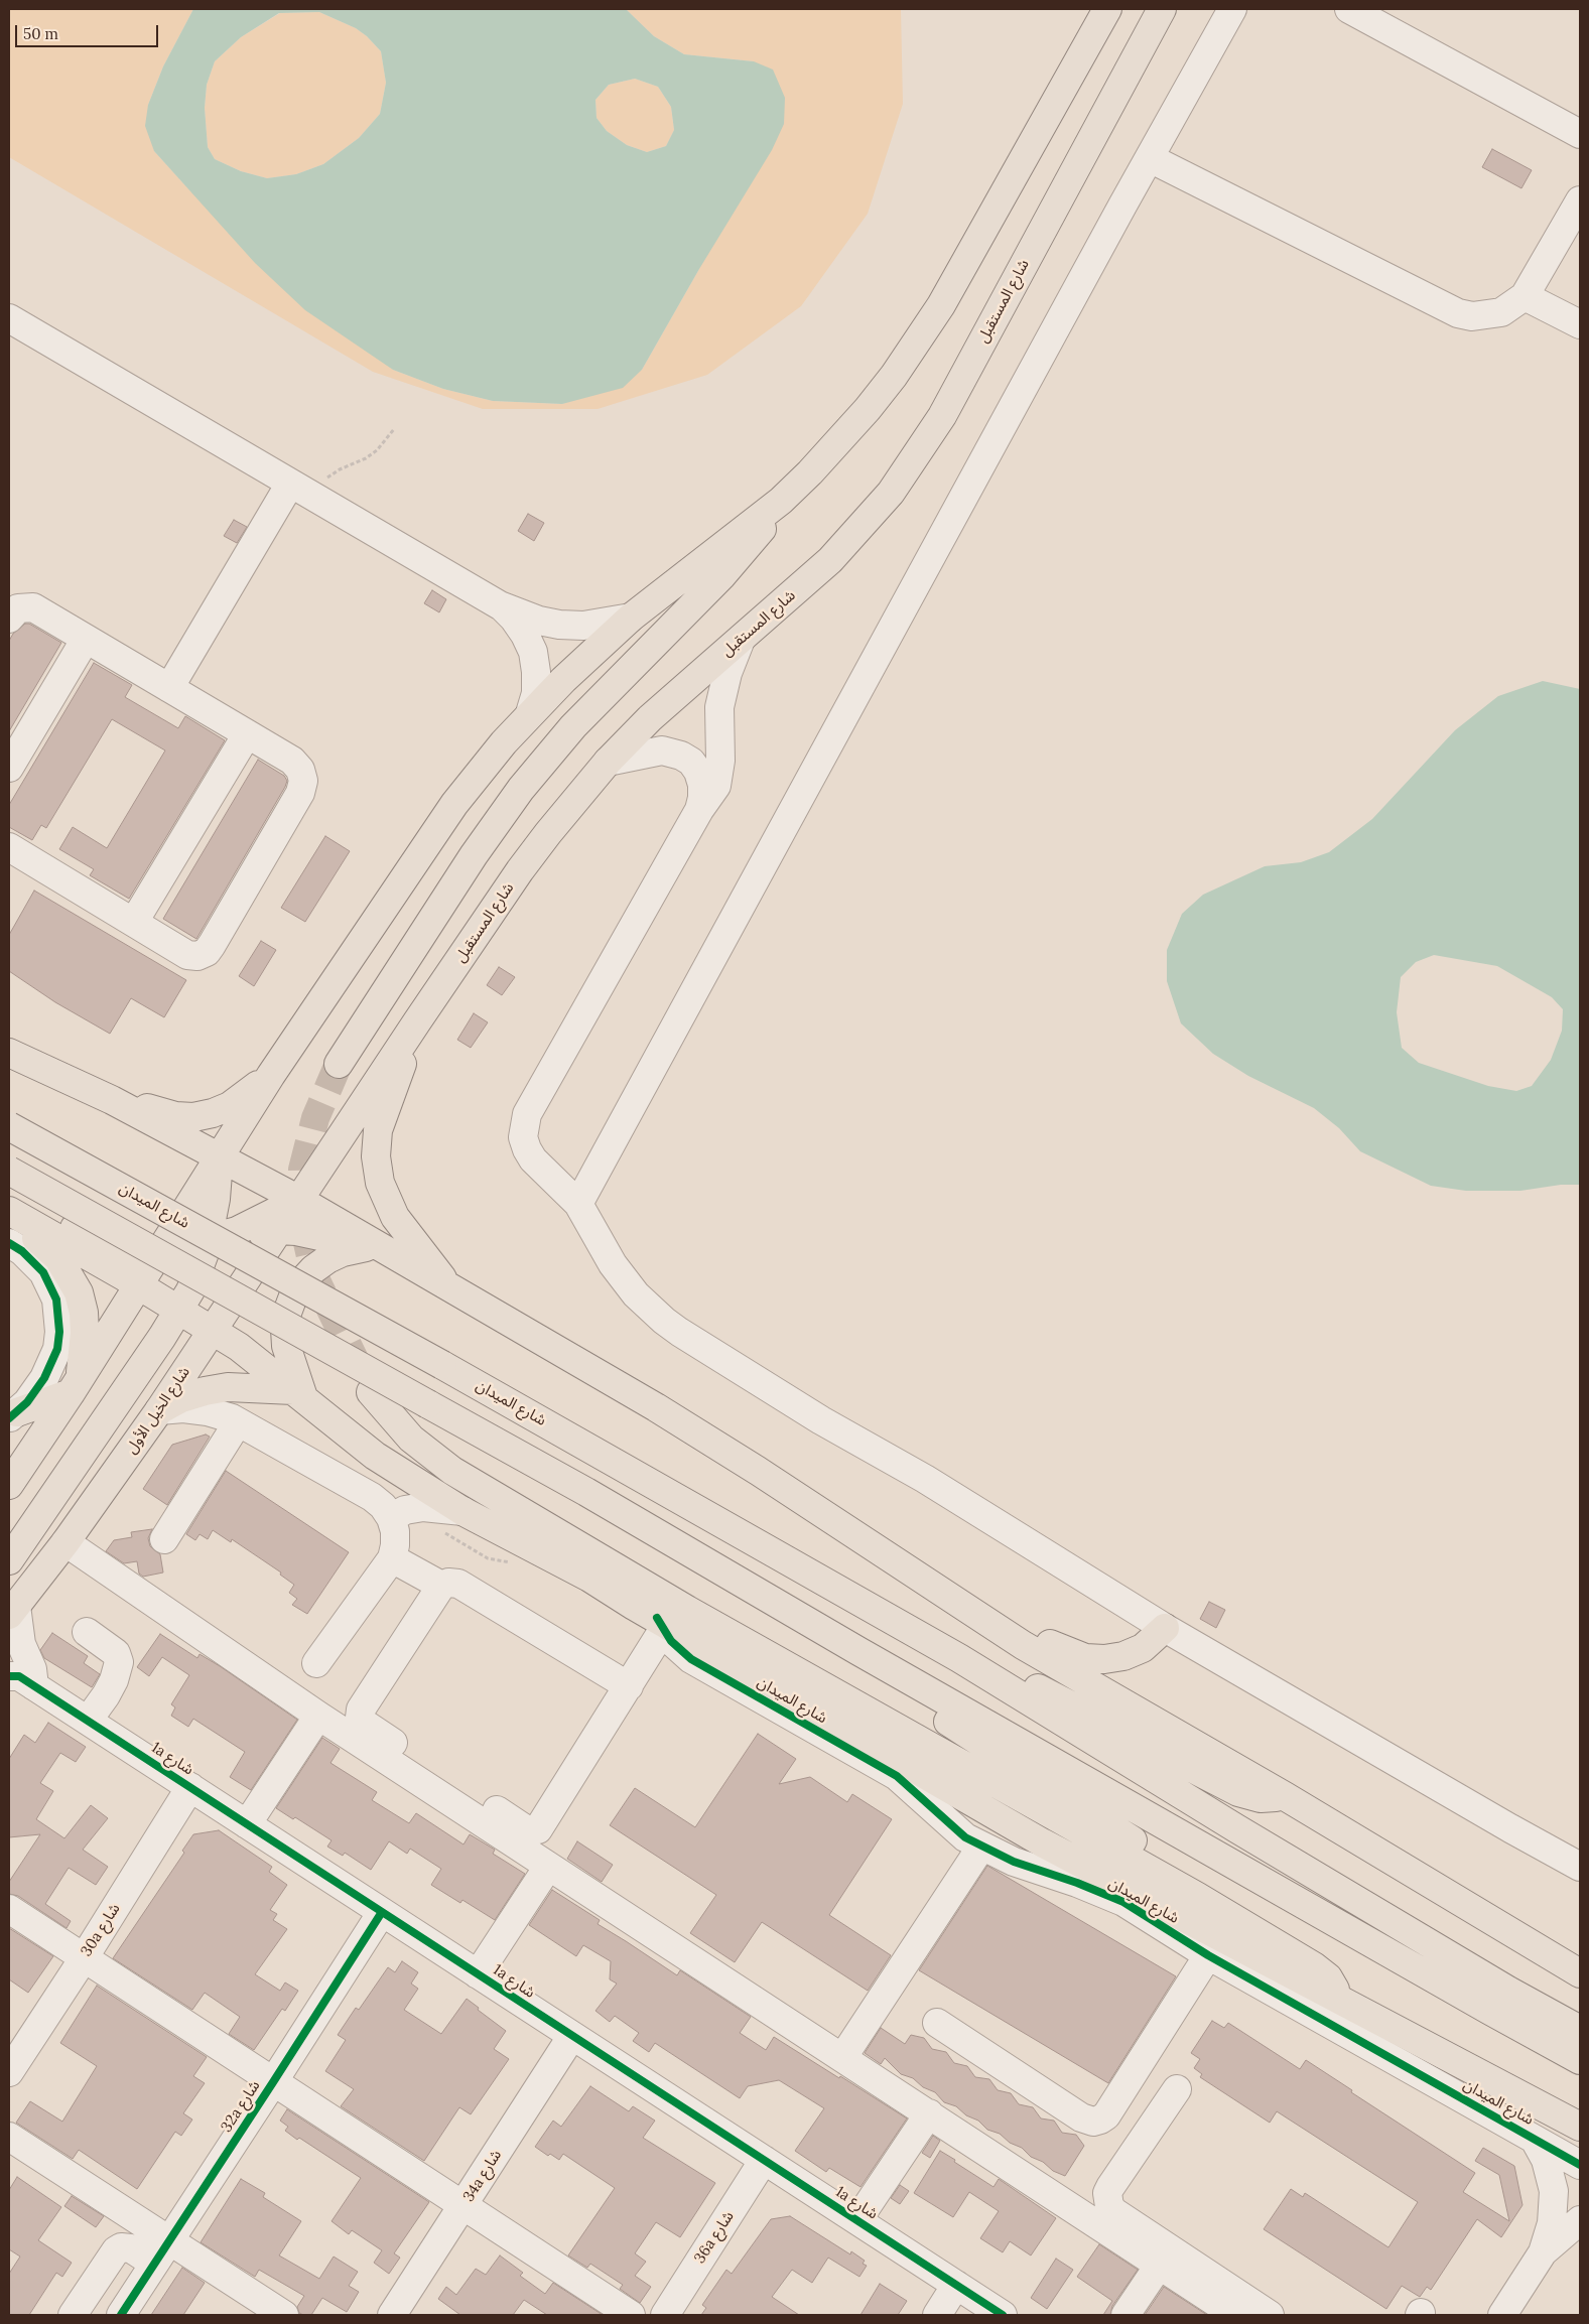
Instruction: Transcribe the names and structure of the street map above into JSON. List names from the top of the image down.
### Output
{
  "streets": {
    "main road": ["شارع المستقبل", "شارع الميدان", "شارع الخيل الأول"],
    "street": [
      "1a شارع",
      "30a شارع",
      "32a شارع",
      "34a شارع",
      "36a شارع"
    ]
  },
  "crossings": [
    ["شارع المستقبل", "شارع الخيل الأول"],
    ["1a شارع", "30a شارع"],
    ["1a شارع", "32a شارع"],
    ["1a شارع", "34a شارع"],
    ["1a شارع", "36a شارع"]
  ],
  "scale_bar": "50 m"
}
